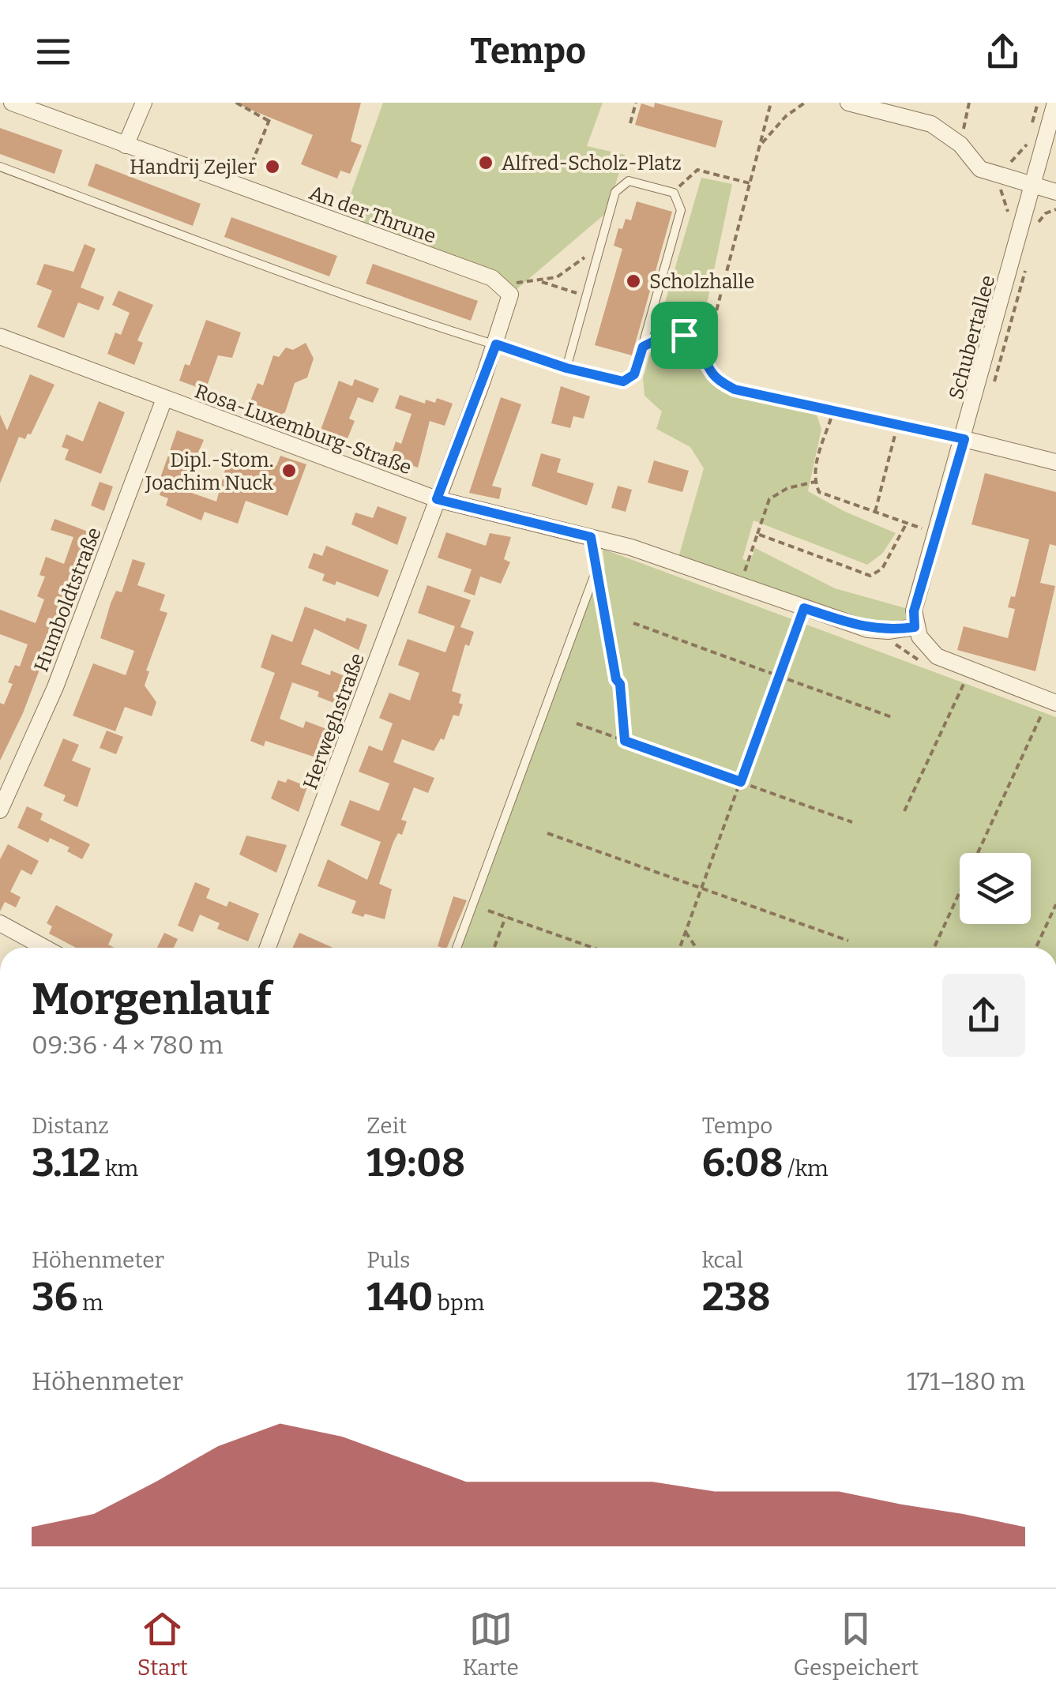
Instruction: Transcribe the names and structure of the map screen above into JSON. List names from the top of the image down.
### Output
{
  "streets": {
    "street": [
      "An der Thrune",
      "Schubertallee",
      "Rosa-Luxemburg-Straße",
      "Humboldtstraße",
      "Herweghstraße"
    ]
  },
  "crossings": [
    ["Schubertallee", "Rosa-Luxemburg-Straße"],
    ["Rosa-Luxemburg-Straße", "Humboldtstraße"],
    ["Rosa-Luxemburg-Straße", "Herweghstraße"]
  ],
  "places": [
    "Alfred-Scholz-Platz",
    "Handrij Zejler",
    "Scholzhalle",
    "Dipl.-Stom. Joachim Nuck"
  ],
  "page": {
    "header": "Tempo",
    "heading": ["Morgenlauf", "09:36 · 4 × 780 m"],
    "stats": [
      ["Distanz", "3.12 km"],
      ["Zeit", "19:08"],
      ["Tempo", "6:08 /km"],
      ["Höhenmeter", "36 m"],
      ["Puls", "140 bpm"],
      ["kcal", "238"]
    ],
    "chart": ["Höhenmeter", "171–180 m"],
    "tabs": ["Start", "Karte", "Gespeichert"]
  }
}
